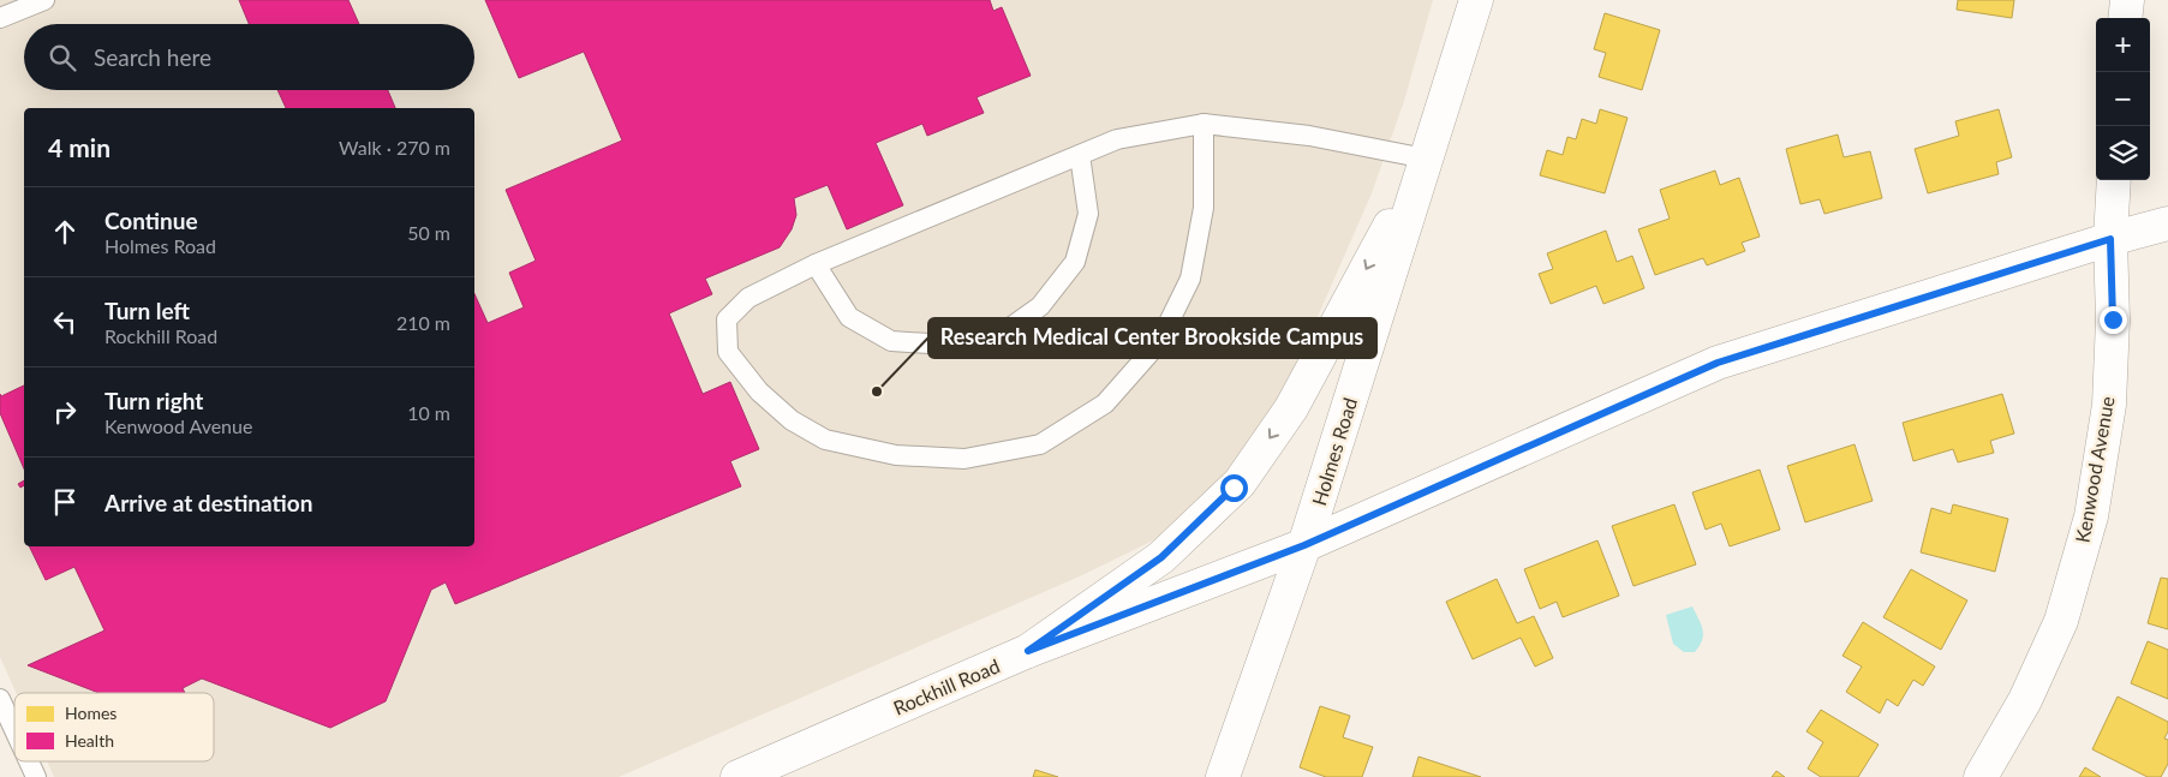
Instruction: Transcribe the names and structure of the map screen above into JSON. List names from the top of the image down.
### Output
{
  "streets": {
    "main road": ["Holmes Road", "Kenwood Avenue", "Rockhill Road"]
  },
  "crossings": [
    ["Holmes Road", "Rockhill Road"],
    ["Kenwood Avenue", "Rockhill Road"]
  ],
  "places": ["Research Medical Center Brookside Campus"],
  "legend": ["Homes", "Health"],
  "page": {
    "map_buttons": ["+", "−"],
    "search": "Search here",
    "heading": ["4 min", "Walk · 270 m"],
    "list": [
      ["Continue", "Holmes Road", "50 m"],
      ["Turn left", "Rockhill Road", "210 m"],
      ["Turn right", "Kenwood Avenue", "10 m"],
      "Arrive at destination"
    ]
  }
}
